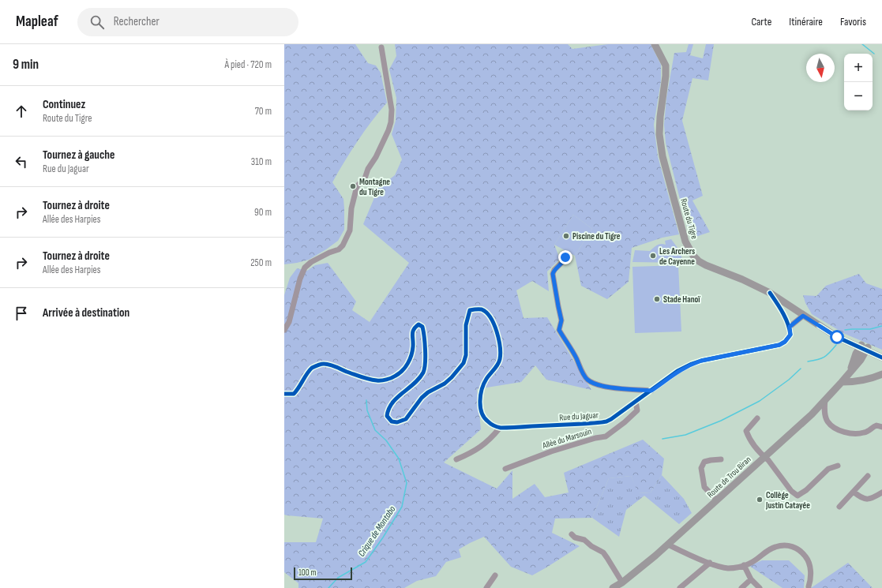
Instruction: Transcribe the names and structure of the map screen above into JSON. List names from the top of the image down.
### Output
{
  "streets": {
    "main road": ["Route du Tigre", "Route de Trou Biran"],
    "street": ["Rue du Jaguar", "Allée du Marsouin"]
  },
  "crossings": [
    ["Route du Tigre", "Route de Trou Biran"],
    ["Rue du Jaguar", "Allée du Marsouin"]
  ],
  "water": ["Crique de Montabo"],
  "places": [
    "Montagne du Tigre",
    "Piscine du Tigre",
    "Les Archers de Cayenne",
    "Stade Hanoï",
    "Collège Justin Catayée"
  ],
  "scale_bar": "100 m",
  "north": "bottom",
  "page": {
    "header": "Mapleaf",
    "search": "Rechercher",
    "nav": ["Carte", "Itinéraire", "Favoris"],
    "heading": ["9 min", "À pied · 720 m"],
    "map_buttons": ["+", "−"],
    "list": [
      ["Continuez", "Route du Tigre", "70 m"],
      ["Tournez à gauche", "Rue du Jaguar", "310 m"],
      ["Tournez à droite", "Allée des Harpies", "90 m"],
      ["Tournez à droite", "Allée des Harpies", "250 m"],
      "Arrivée à destination"
    ],
    "scale": "100 m"
  }
}
